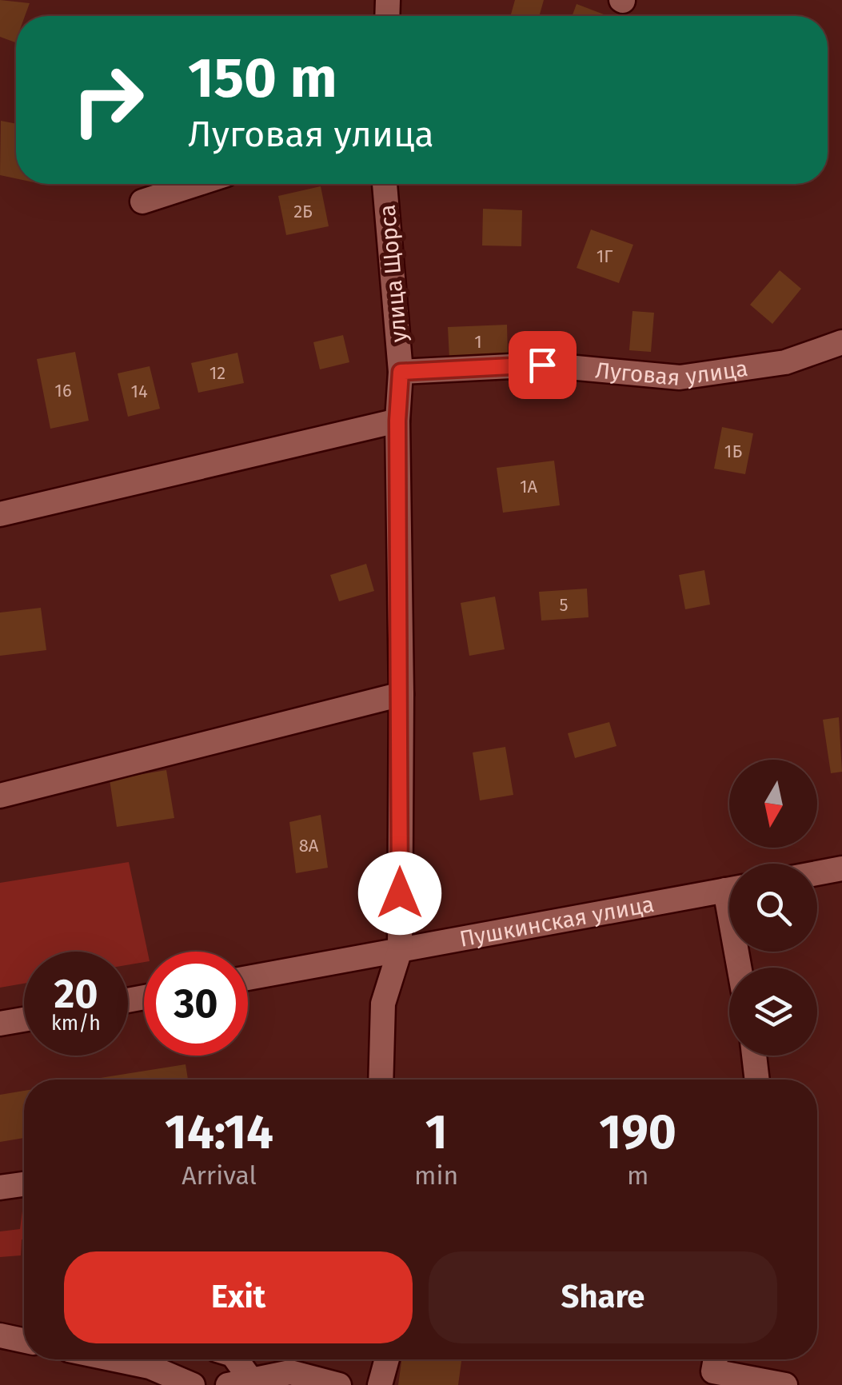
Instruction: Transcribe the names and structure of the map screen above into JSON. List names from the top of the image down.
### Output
{
  "streets": {
    "street": ["улица Щорса", "Луговая улица", "Пушкинская улица"]
  },
  "crossings": [
    ["улица Щорса", "Луговая улица"],
    ["улица Щорса", "Пушкинская улица"]
  ],
  "house_numbers": [
    "2Б",
    "1Г",
    "1",
    "12",
    "16",
    "14",
    "1Б",
    "1А",
    "5",
    "8А"
  ],
  "north": "bottom",
  "page": {
    "turn": ["150 m", "Луговая улица"],
    "speed": "20 km/h",
    "limit": "30",
    "eta": [
      "14:14",
      "Arrival",
      "1",
      "min",
      "190",
      "m"
    ],
    "buttons": ["Exit", "Share"]
  }
}
